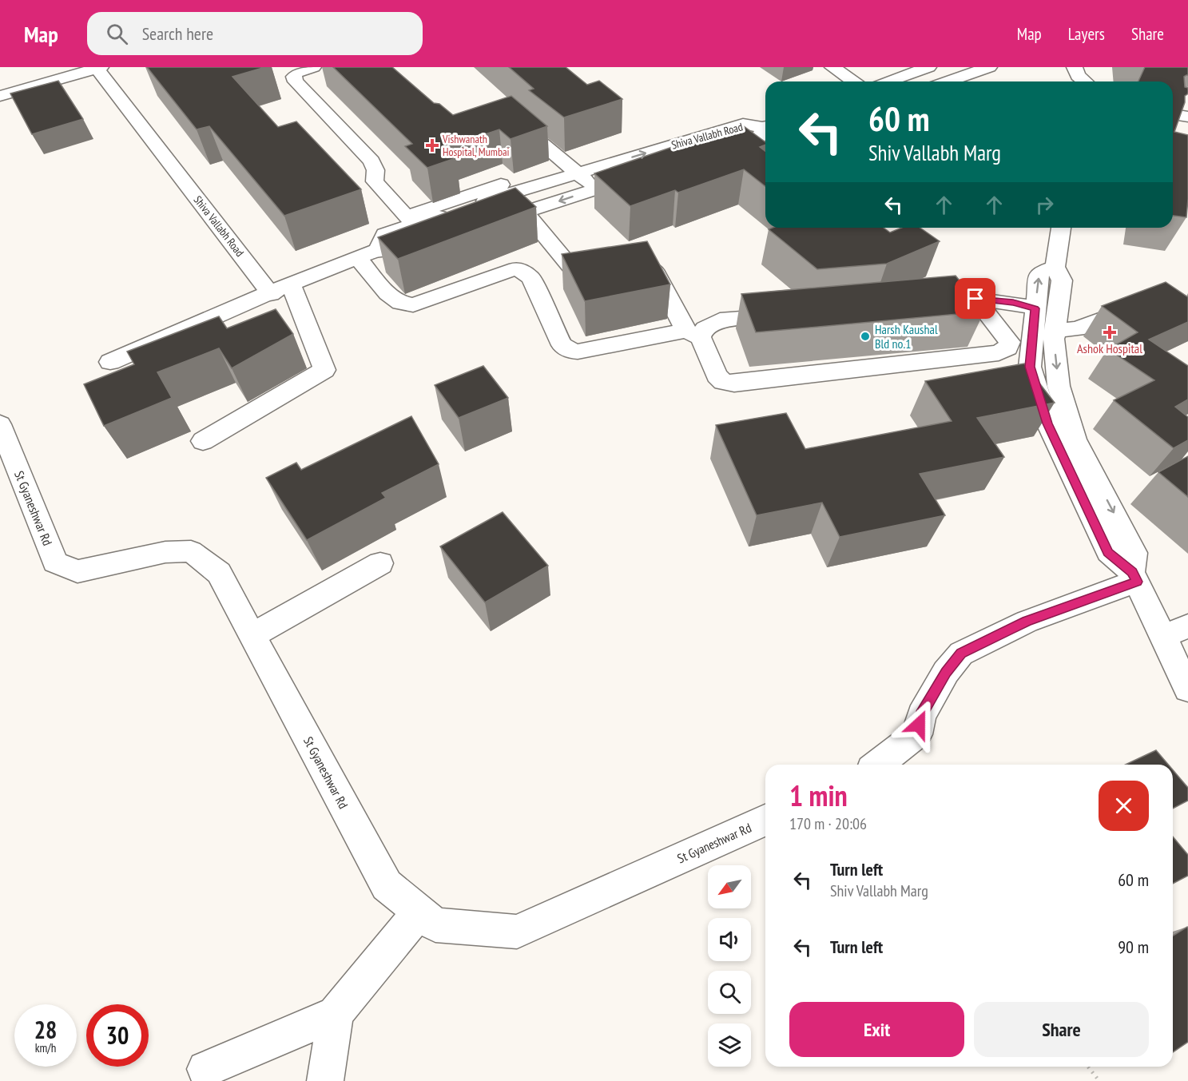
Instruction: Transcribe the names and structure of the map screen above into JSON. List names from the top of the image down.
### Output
{
  "streets": {
    "street": ["Shiva Vallabh Road", "St Gyaneshwar Rd"]
  },
  "places": {
    "health": ["Vishwanath Hospital, Mumbai", "Ashok Hospital"],
    "other": ["Harsh Kaushal Bld no.1"]
  },
  "north": "bottom left",
  "page": {
    "header": "Map",
    "search": "Search here",
    "nav": ["Map", "Layers", "Share"],
    "turn": ["60 m", "Shiv Vallabh Marg"],
    "heading": ["1 min", "170 m · 20:06"],
    "list": [
      {
        "name": "Turn left",
        "note": "Shiv Vallabh Marg",
        "value": "60 m"
      },
      {
        "name": "Turn left",
        "value": "90 m"
      }
    ],
    "buttons": ["Exit", "Share"],
    "speed": "28 km/h",
    "limit": "30"
  }
}
